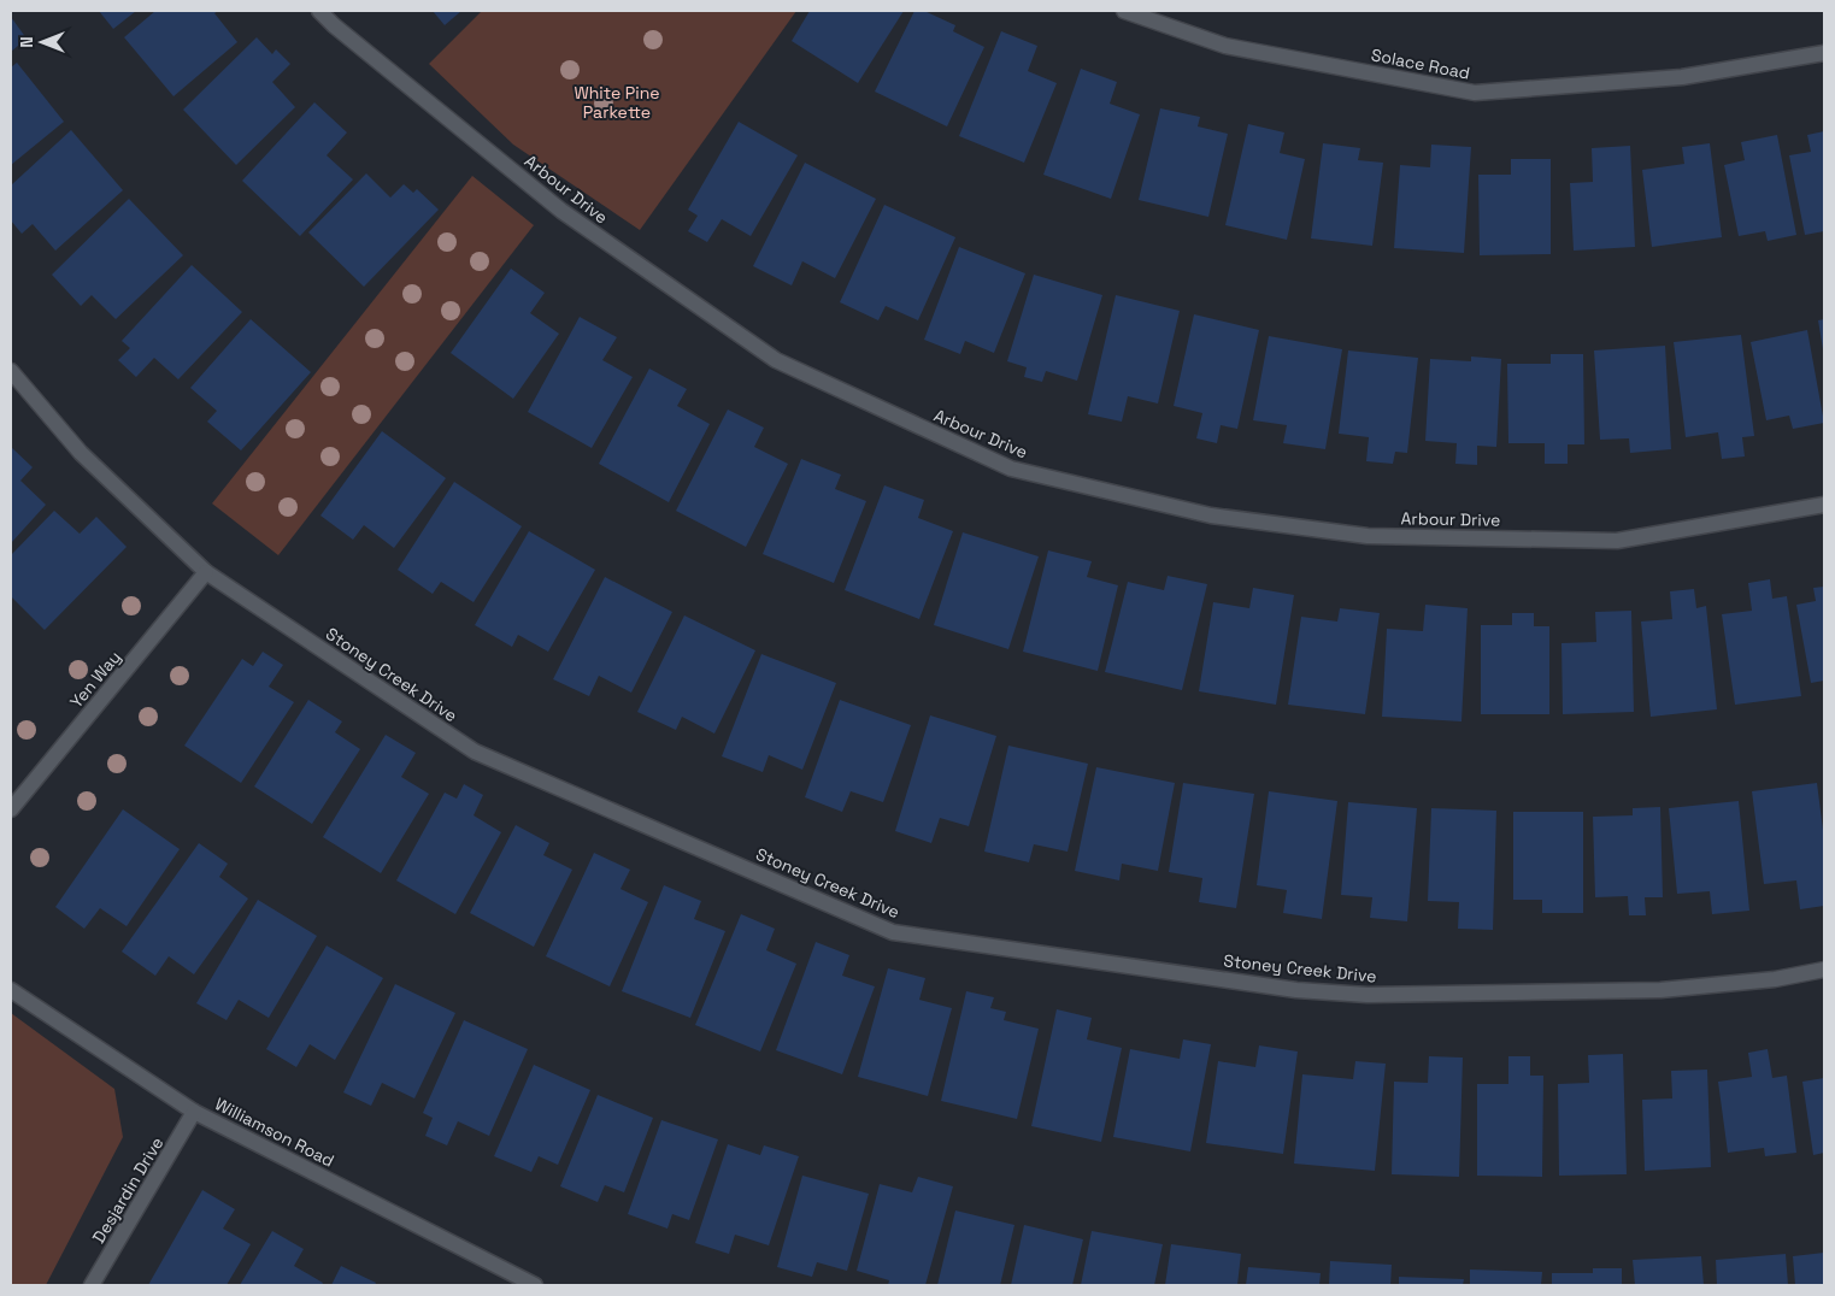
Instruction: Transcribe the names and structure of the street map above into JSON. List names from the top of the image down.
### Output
{
  "streets": {
    "street": [
      "Solace Road",
      "Arbour Drive",
      "Stoney Creek Drive",
      "Yen Way",
      "Williamson Road",
      "Desjardin Drive"
    ]
  },
  "crossings": [
    ["Stoney Creek Drive", "Yen Way"],
    ["Williamson Road", "Desjardin Drive"]
  ],
  "parks": ["White Pine Parkette"],
  "north": "left"
}
